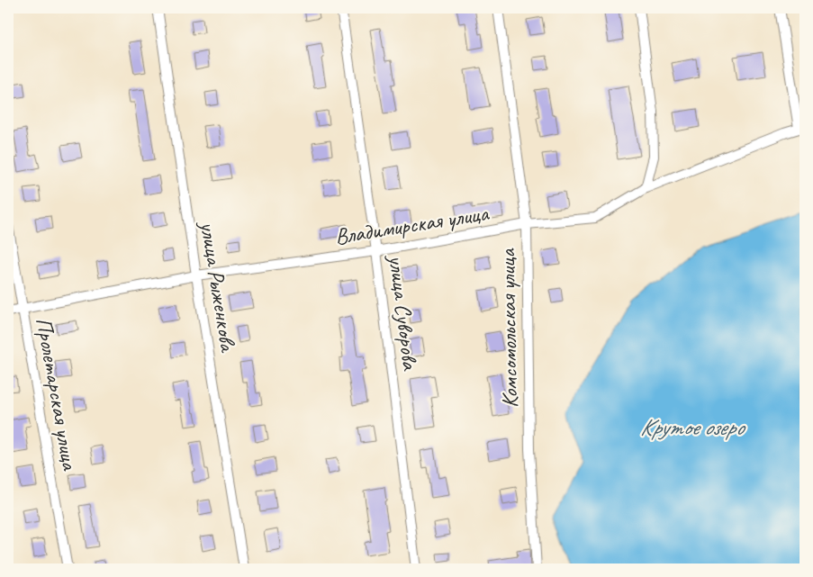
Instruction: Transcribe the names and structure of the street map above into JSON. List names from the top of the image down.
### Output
{
  "streets": {
    "street": [
      "Владимирская улица",
      "улица Рыженкова",
      "улица Суворова",
      "Комсомольская улица",
      "Пролетарская улица"
    ]
  },
  "crossings": [
    ["Владимирская улица", "улица Рыженкова"],
    ["Владимирская улица", "улица Суворова"],
    ["Владимирская улица", "Комсомольская улица"],
    ["Владимирская улица", "Пролетарская улица"]
  ],
  "water": ["Крутое озеро"]
}
